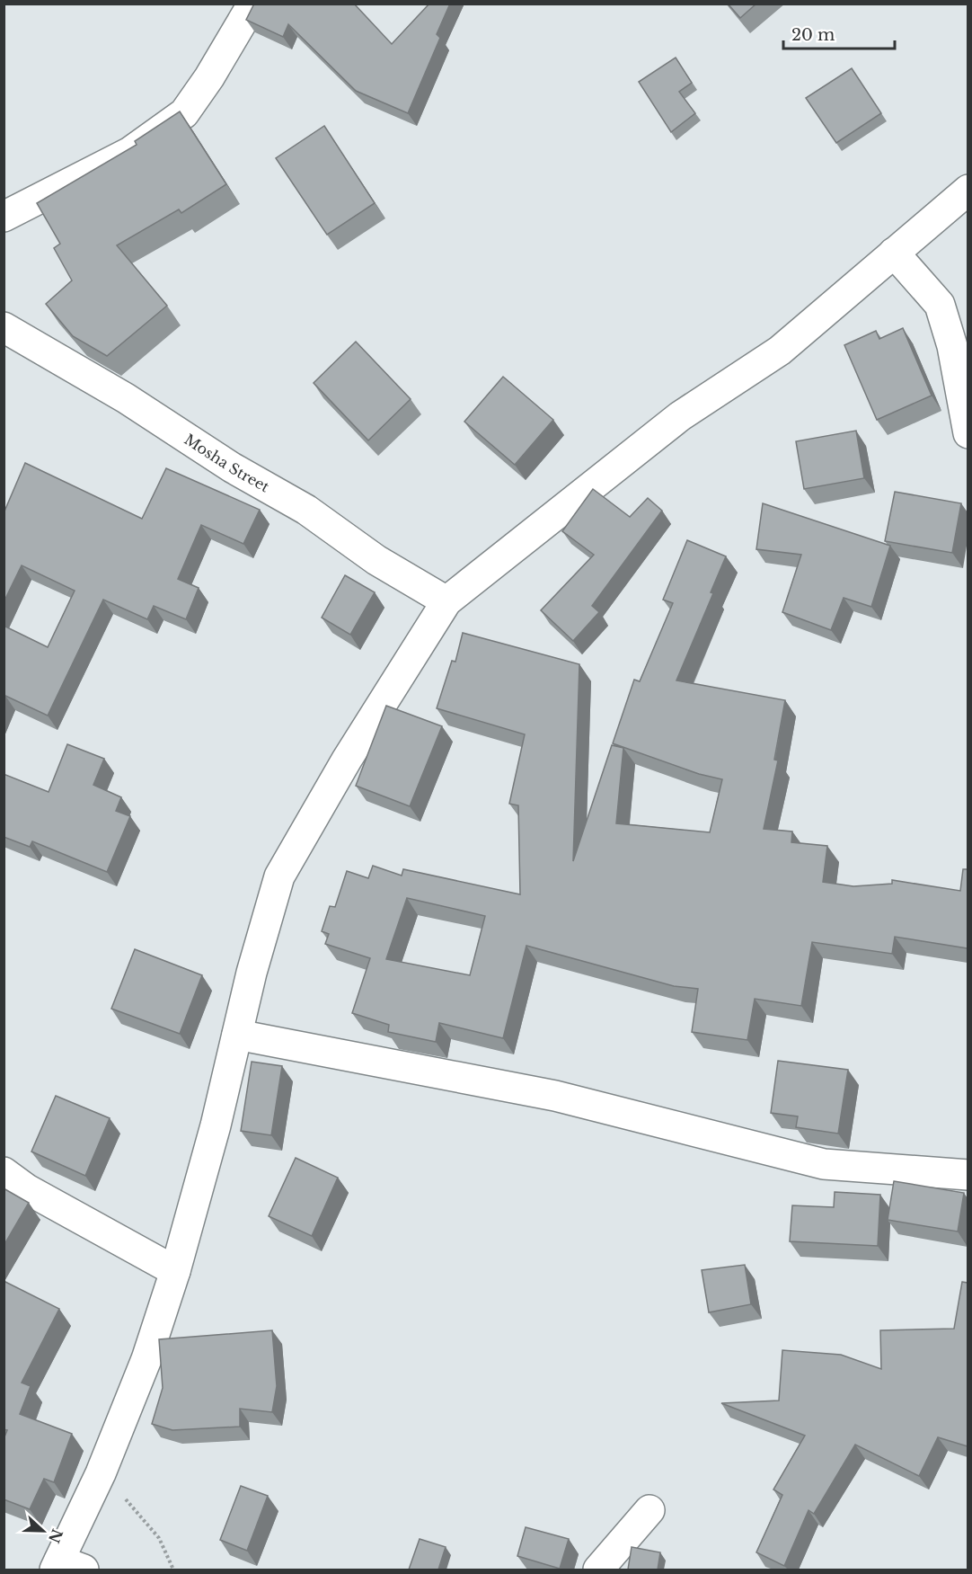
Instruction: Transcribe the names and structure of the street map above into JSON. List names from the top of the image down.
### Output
{
  "streets": {
    "street": ["Mosha Street"]
  },
  "scale_bar": "20 m",
  "north": "right"
}
